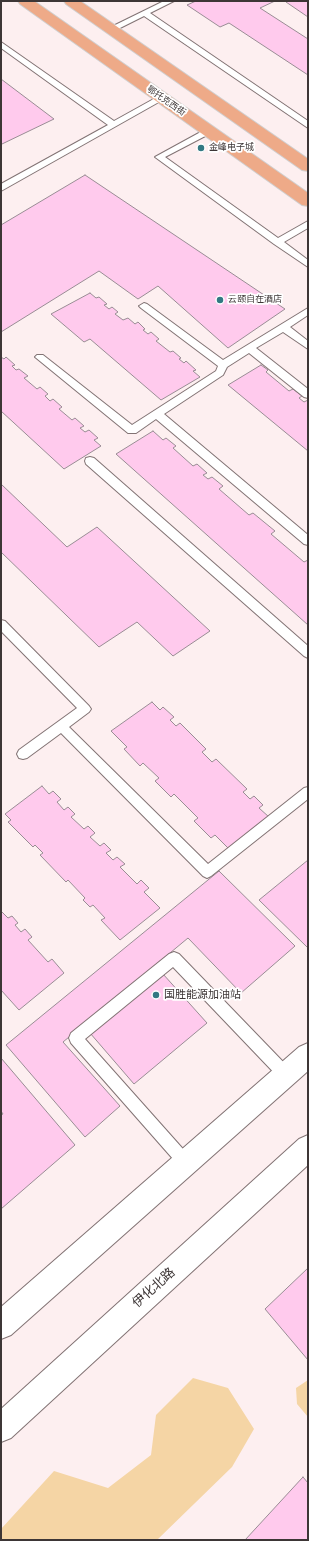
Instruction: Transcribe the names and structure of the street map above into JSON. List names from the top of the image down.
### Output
{
  "streets": {
    "main road": ["鄂托克西街"],
    "street": ["伊化北路"]
  },
  "places": ["金峰电子城", "云颐自在酒店", "国胜能源加油站"]
}
